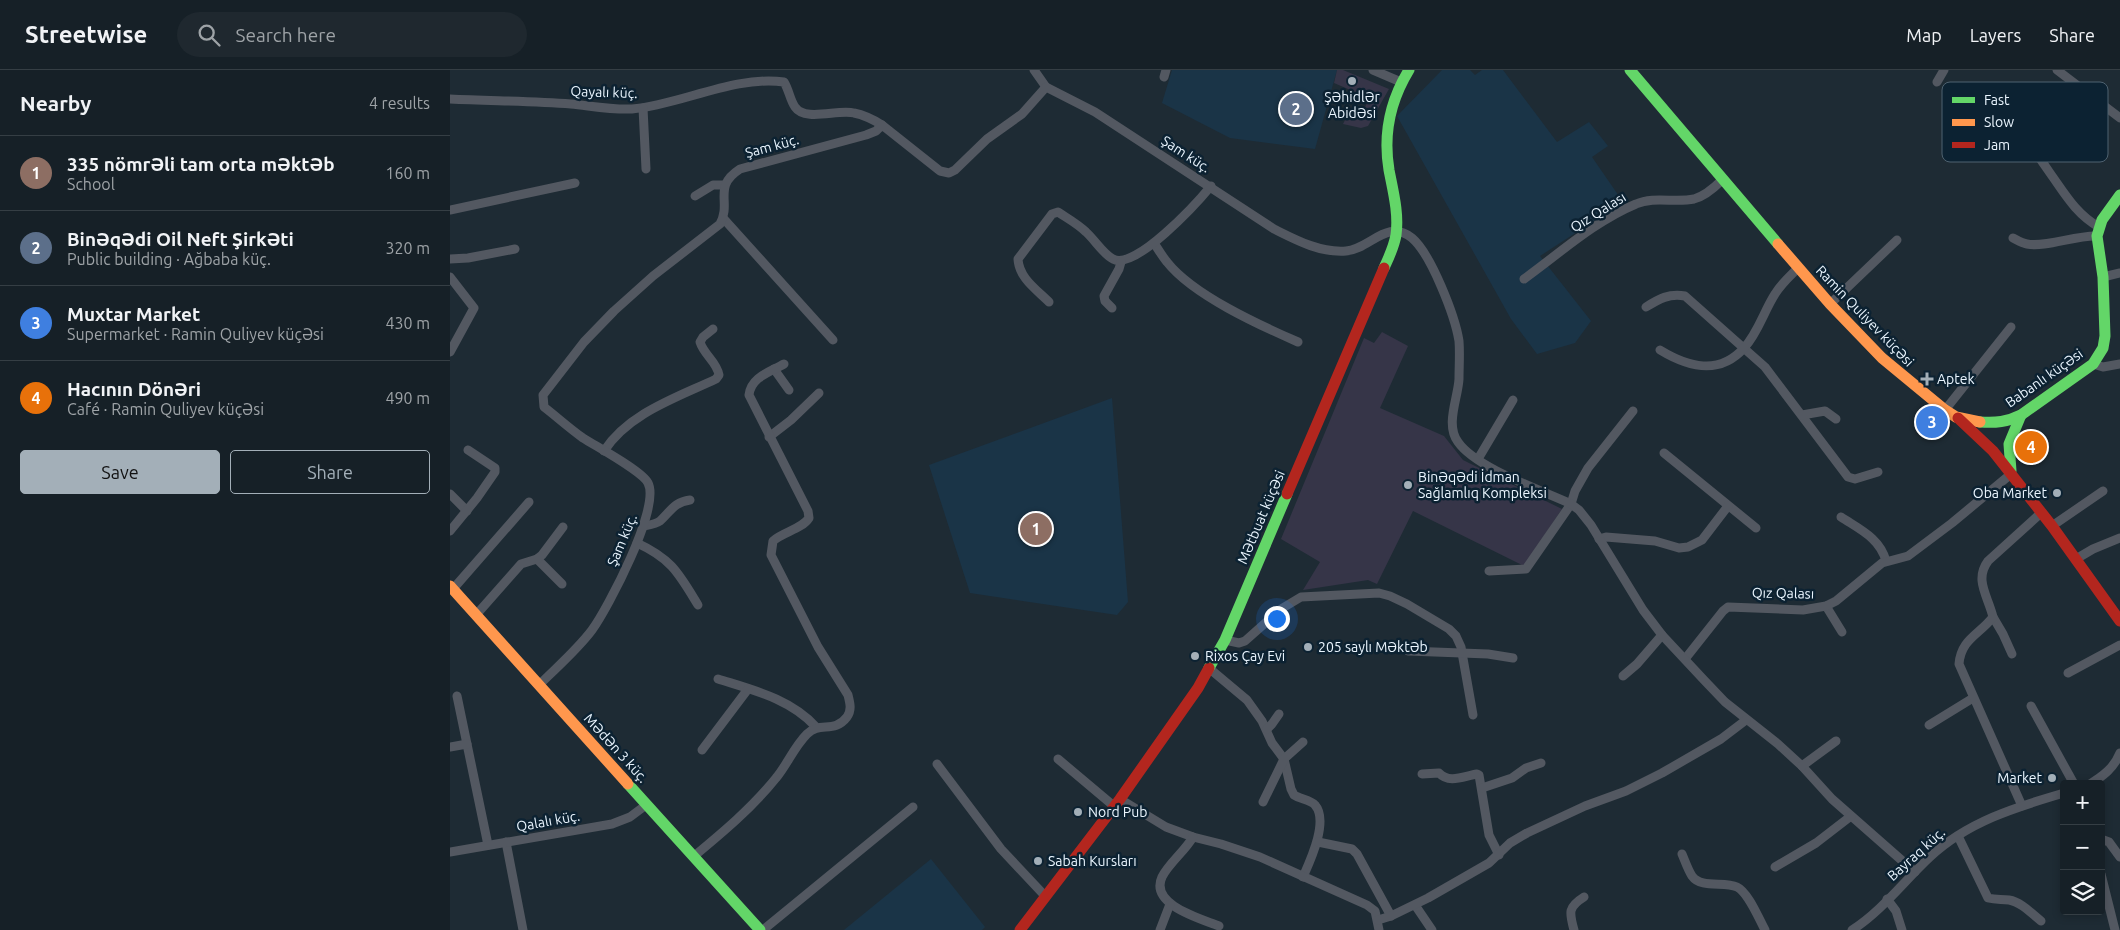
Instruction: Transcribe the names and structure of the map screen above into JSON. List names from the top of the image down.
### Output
{
  "streets": {
    "main road": [
      "Ramin Quliyev küçəsi",
      "Babanlı küçəsi",
      "Mətbuat küçəsi",
      "Mədən 3 küç."
    ],
    "street": [
      "Qayalı küç.",
      "Şam küç.",
      "Qız Qalası",
      "Qalalı küç.",
      "Bayraq küç."
    ]
  },
  "crossings": [
    ["Qayalı küç.", "Şam küç."],
    ["Şam küç.", "Mətbuat küçəsi"],
    ["Şam küç.", "Mədən 3 küç."],
    ["Qız Qalası", "Ramin Quliyev küçəsi"],
    ["Ramin Quliyev küçəsi", "Babanlı küçəsi"],
    ["Mədən 3 küç.", "Qalalı küç."]
  ],
  "places": {
    "other": [
      "Şəhidlər Abidəsi",
      "Binəqədi İdman Sağlamlıq Kompleksi",
      "Oba Market",
      "205 saylı Məktəb",
      "Rixos Çay Evi",
      "Market",
      "Nord Pub",
      "Sabah Kursları"
    ],
    "health": ["Aptek"]
  },
  "legend": ["Fast", "Slow", "Jam"],
  "page": {
    "header": "Streetwise",
    "search": "Search here",
    "nav": ["Map", "Layers", "Share"],
    "heading": ["Nearby", "4 results"],
    "pins": [
      "2",
      "3",
      "4",
      "1"
    ],
    "list": [
      {
        "mark": "1",
        "name": "335 nömrəli tam orta məktəb",
        "note": "School",
        "value": "160 m"
      },
      {
        "mark": "2",
        "name": "Binəqədi Oil Neft Şirkəti",
        "note": "Public building · Ağbaba küç.",
        "value": "320 m"
      },
      {
        "mark": "3",
        "name": "Muxtar Market",
        "note": "Supermarket · Ramin Quliyev küçəsi",
        "value": "430 m"
      },
      {
        "mark": "4",
        "name": "Hacının Dönəri",
        "note": "Café · Ramin Quliyev küçəsi",
        "value": "490 m"
      }
    ],
    "buttons": ["Save", "Share"],
    "map_buttons": ["+", "−"]
  }
}
